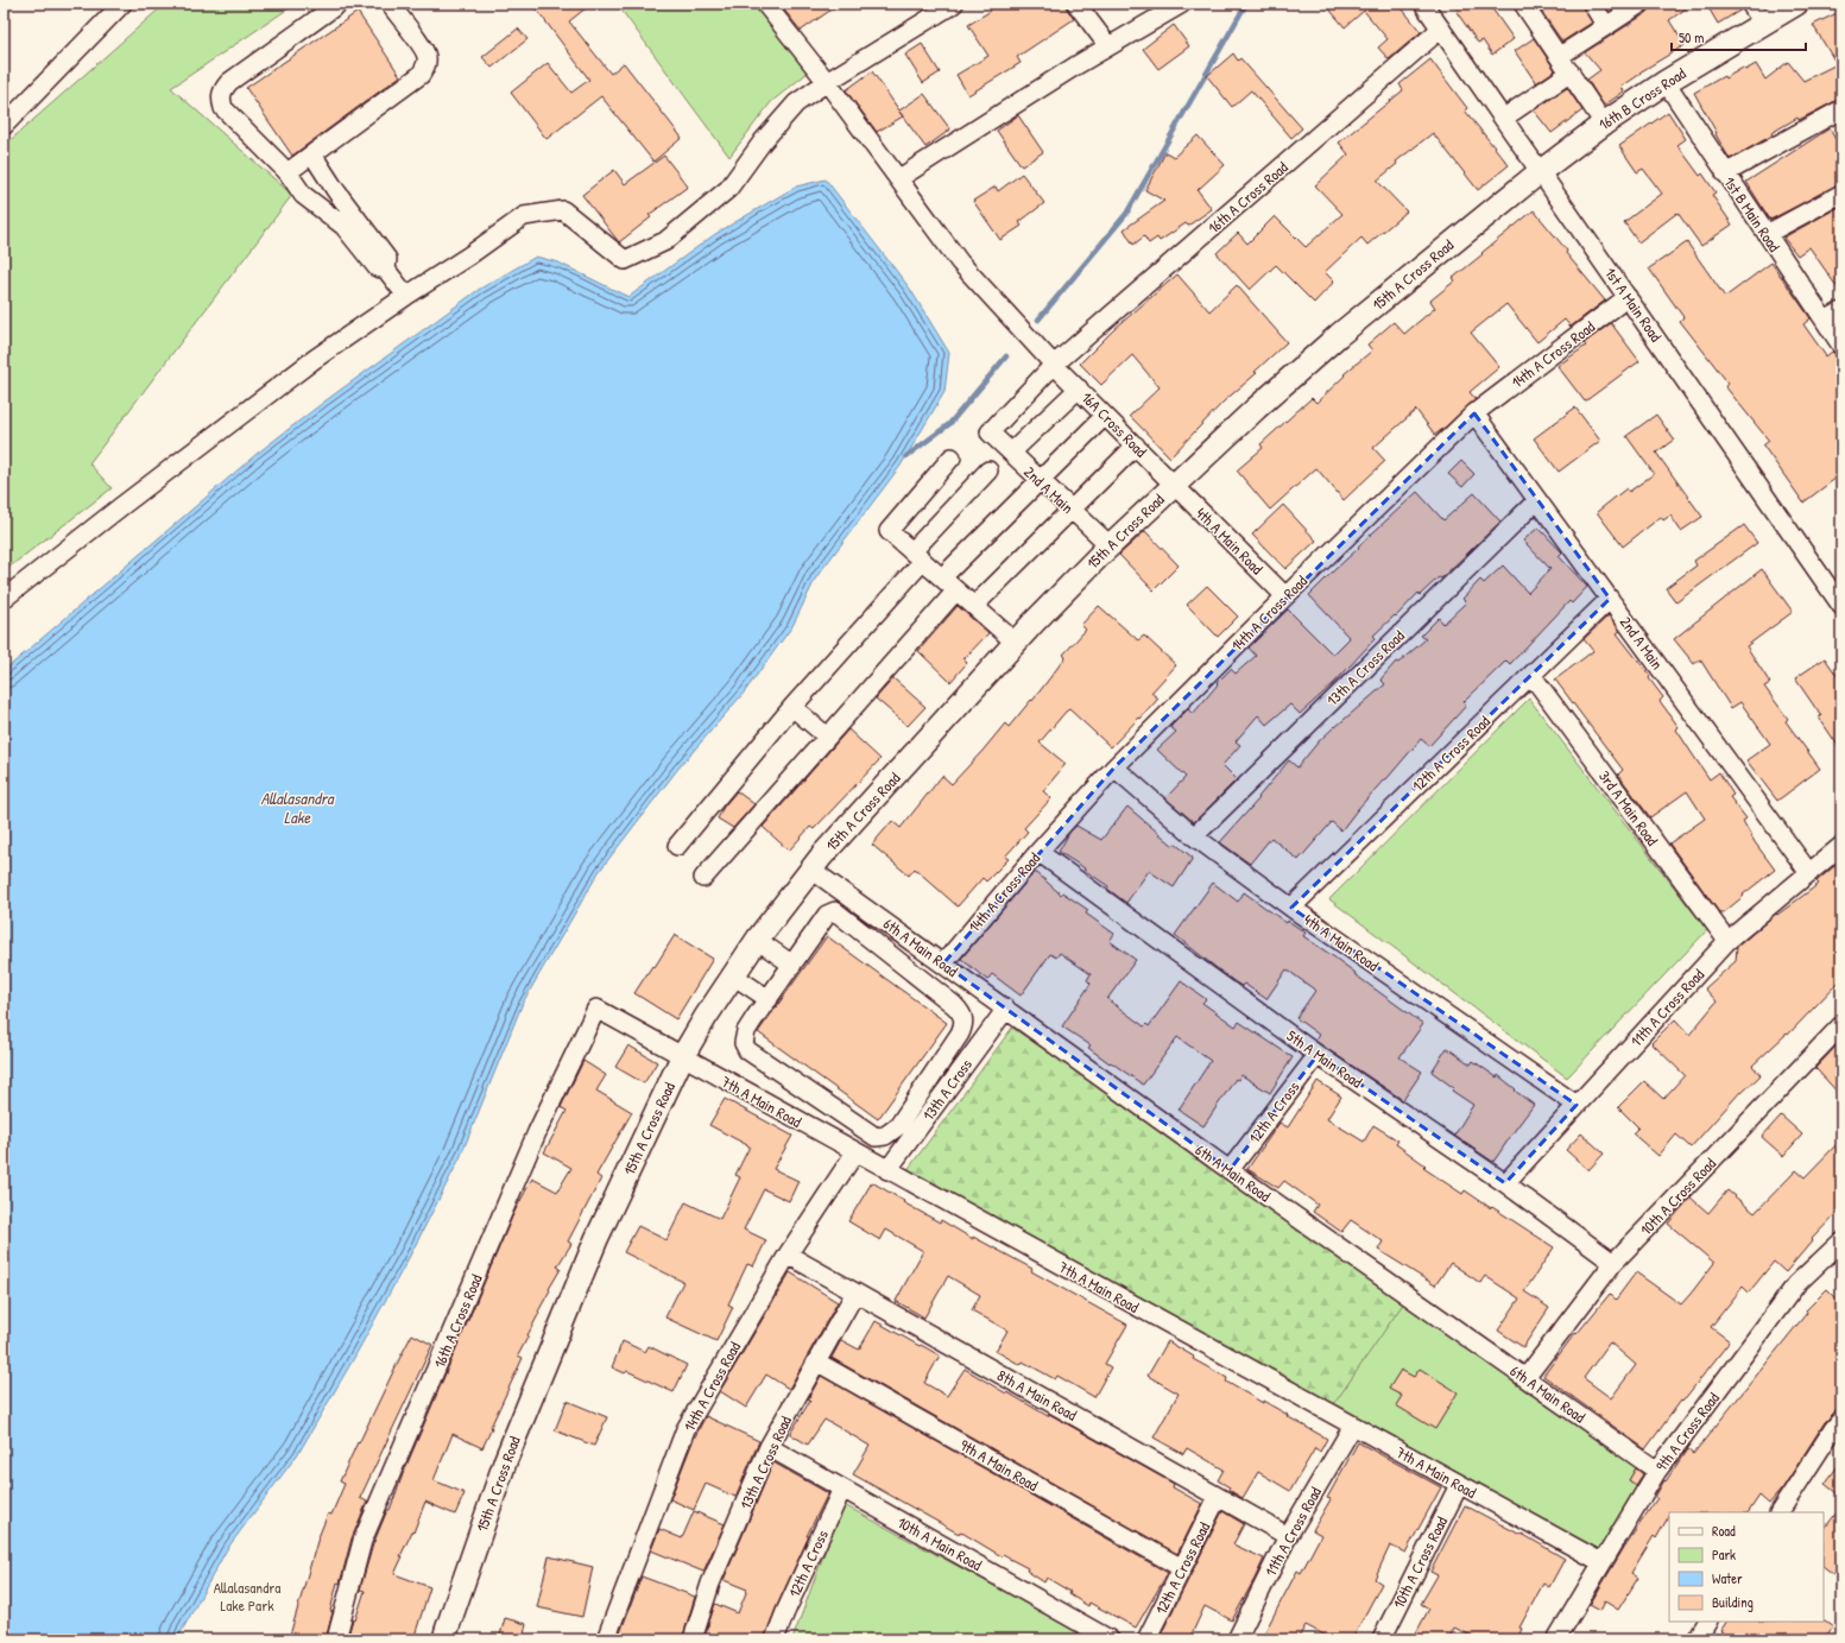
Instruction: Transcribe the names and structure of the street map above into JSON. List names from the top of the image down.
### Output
{
  "streets": {
    "main road": ["16th B Cross Road", "15th A Cross Road"],
    "street": [
      "16th A Cross Road",
      "1st B Main Road",
      "1st A Main Road",
      "14th A Cross Road",
      "16A Cross Road",
      "2nd A Main",
      "4th A Main Road",
      "13th A Cross Road",
      "12th A Cross Road",
      "3rd A Main Road",
      "6th A Main Road",
      "11th A Cross Road",
      "5th A Main Road",
      "13th A Cross",
      "7th A Main Road",
      "12th A Cross",
      "10th A Cross Road",
      "8th A Main Road",
      "9th A Cross Road",
      "9th A Main Road",
      "10th A Main Road"
    ]
  },
  "crossings": [
    ["16th B Cross Road", "1st B Main Road"],
    ["16th B Cross Road", "15th A Cross Road"],
    ["16th B Cross Road", "1st A Main Road"],
    ["16th A Cross Road", "1st A Main Road"],
    ["16th A Cross Road", "16A Cross Road"],
    ["16th A Cross Road", "2nd A Main"],
    ["16th A Cross Road", "7th A Main Road"],
    ["15th A Cross Road", "1st A Main Road"],
    ["15th A Cross Road", "16A Cross Road"],
    ["15th A Cross Road", "2nd A Main"],
    ["15th A Cross Road", "4th A Main Road"],
    ["15th A Cross Road", "6th A Main Road"],
    ["15th A Cross Road", "7th A Main Road"],
    ["1st A Main Road", "14th A Cross Road"],
    ["14th A Cross Road", "2nd A Main"],
    ["14th A Cross Road", "4th A Main Road"],
    ["14th A Cross Road", "6th A Main Road"],
    ["14th A Cross Road", "5th A Main Road"],
    ["14th A Cross Road", "7th A Main Road"],
    ["14th A Cross Road", "8th A Main Road"],
    ["16A Cross Road", "4th A Main Road"],
    ["2nd A Main", "13th A Cross Road"],
    ["2nd A Main", "12th A Cross Road"],
    ["2nd A Main", "11th A Cross Road"],
    ["4th A Main Road", "13th A Cross Road"],
    ["4th A Main Road", "12th A Cross Road"],
    ["4th A Main Road", "11th A Cross Road"],
    ["13th A Cross Road", "8th A Main Road"],
    ["13th A Cross Road", "9th A Main Road"],
    ["13th A Cross Road", "10th A Main Road"],
    ["12th A Cross Road", "3rd A Main Road"],
    ["12th A Cross Road", "8th A Main Road"],
    ["12th A Cross Road", "9th A Main Road"],
    ["3rd A Main Road", "11th A Cross Road"],
    ["6th A Main Road", "13th A Cross"],
    ["6th A Main Road", "12th A Cross"],
    ["6th A Main Road", "10th A Cross Road"],
    ["6th A Main Road", "9th A Cross Road"],
    ["11th A Cross Road", "5th A Main Road"],
    ["11th A Cross Road", "7th A Main Road"],
    ["11th A Cross Road", "8th A Main Road"],
    ["5th A Main Road", "12th A Cross"],
    ["5th A Main Road", "10th A Cross Road"],
    ["13th A Cross", "7th A Main Road"],
    ["7th A Main Road", "10th A Cross Road"],
    ["7th A Main Road", "9th A Cross Road"],
    ["12th A Cross", "10th A Main Road"]
  ],
  "water": ["Allalasandra Lake"],
  "parks": ["Allalasandra Lake Park"],
  "legend": [
    "Road",
    "Park",
    "Water",
    "Building"
  ],
  "scale_bar": "50 m"
}
